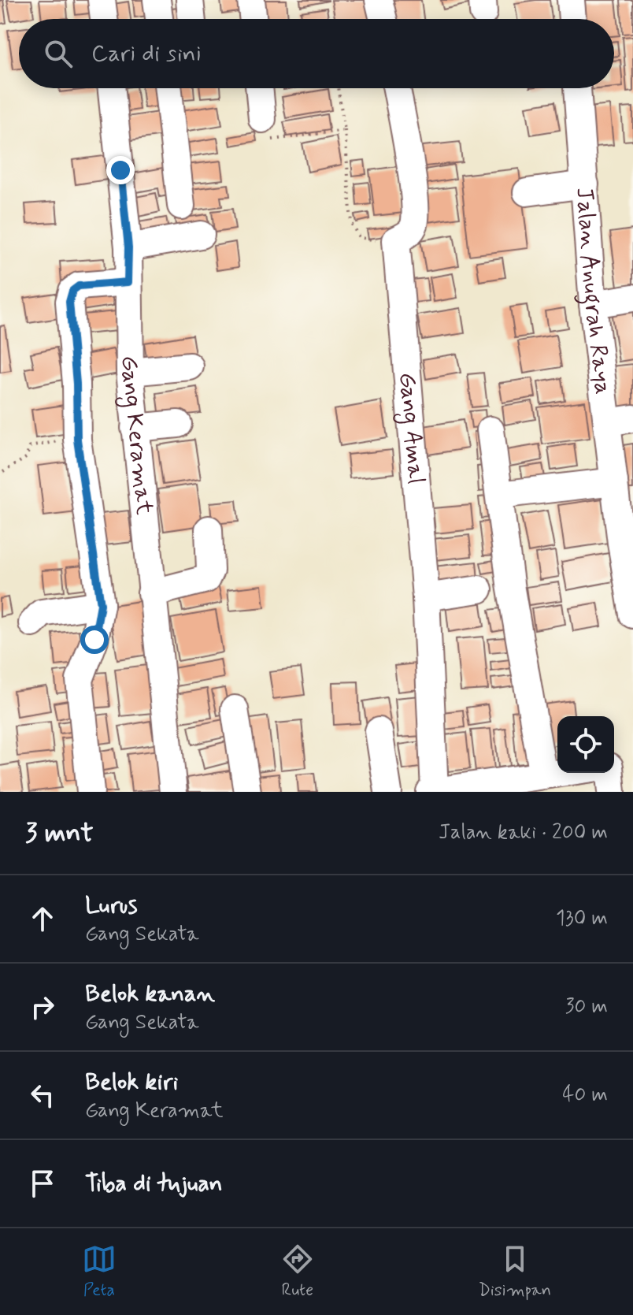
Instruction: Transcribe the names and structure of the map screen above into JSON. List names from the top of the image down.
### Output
{
  "streets": {
    "street": ["Jalan Anugrah Raya", "Gang Amal", "Gang Keramat"]
  },
  "page": {
    "search": "Cari di sini",
    "heading": ["3 mnt", "Jalan kaki · 200 m"],
    "list": [
      ["Lurus", "Gang Sekata", "130 m"],
      ["Belok kanan", "Gang Sekata", "30 m"],
      ["Belok kiri", "Gang Keramat", "40 m"],
      "Tiba di tujuan"
    ],
    "nav": ["Peta", "Rute", "Disimpan"]
  }
}
